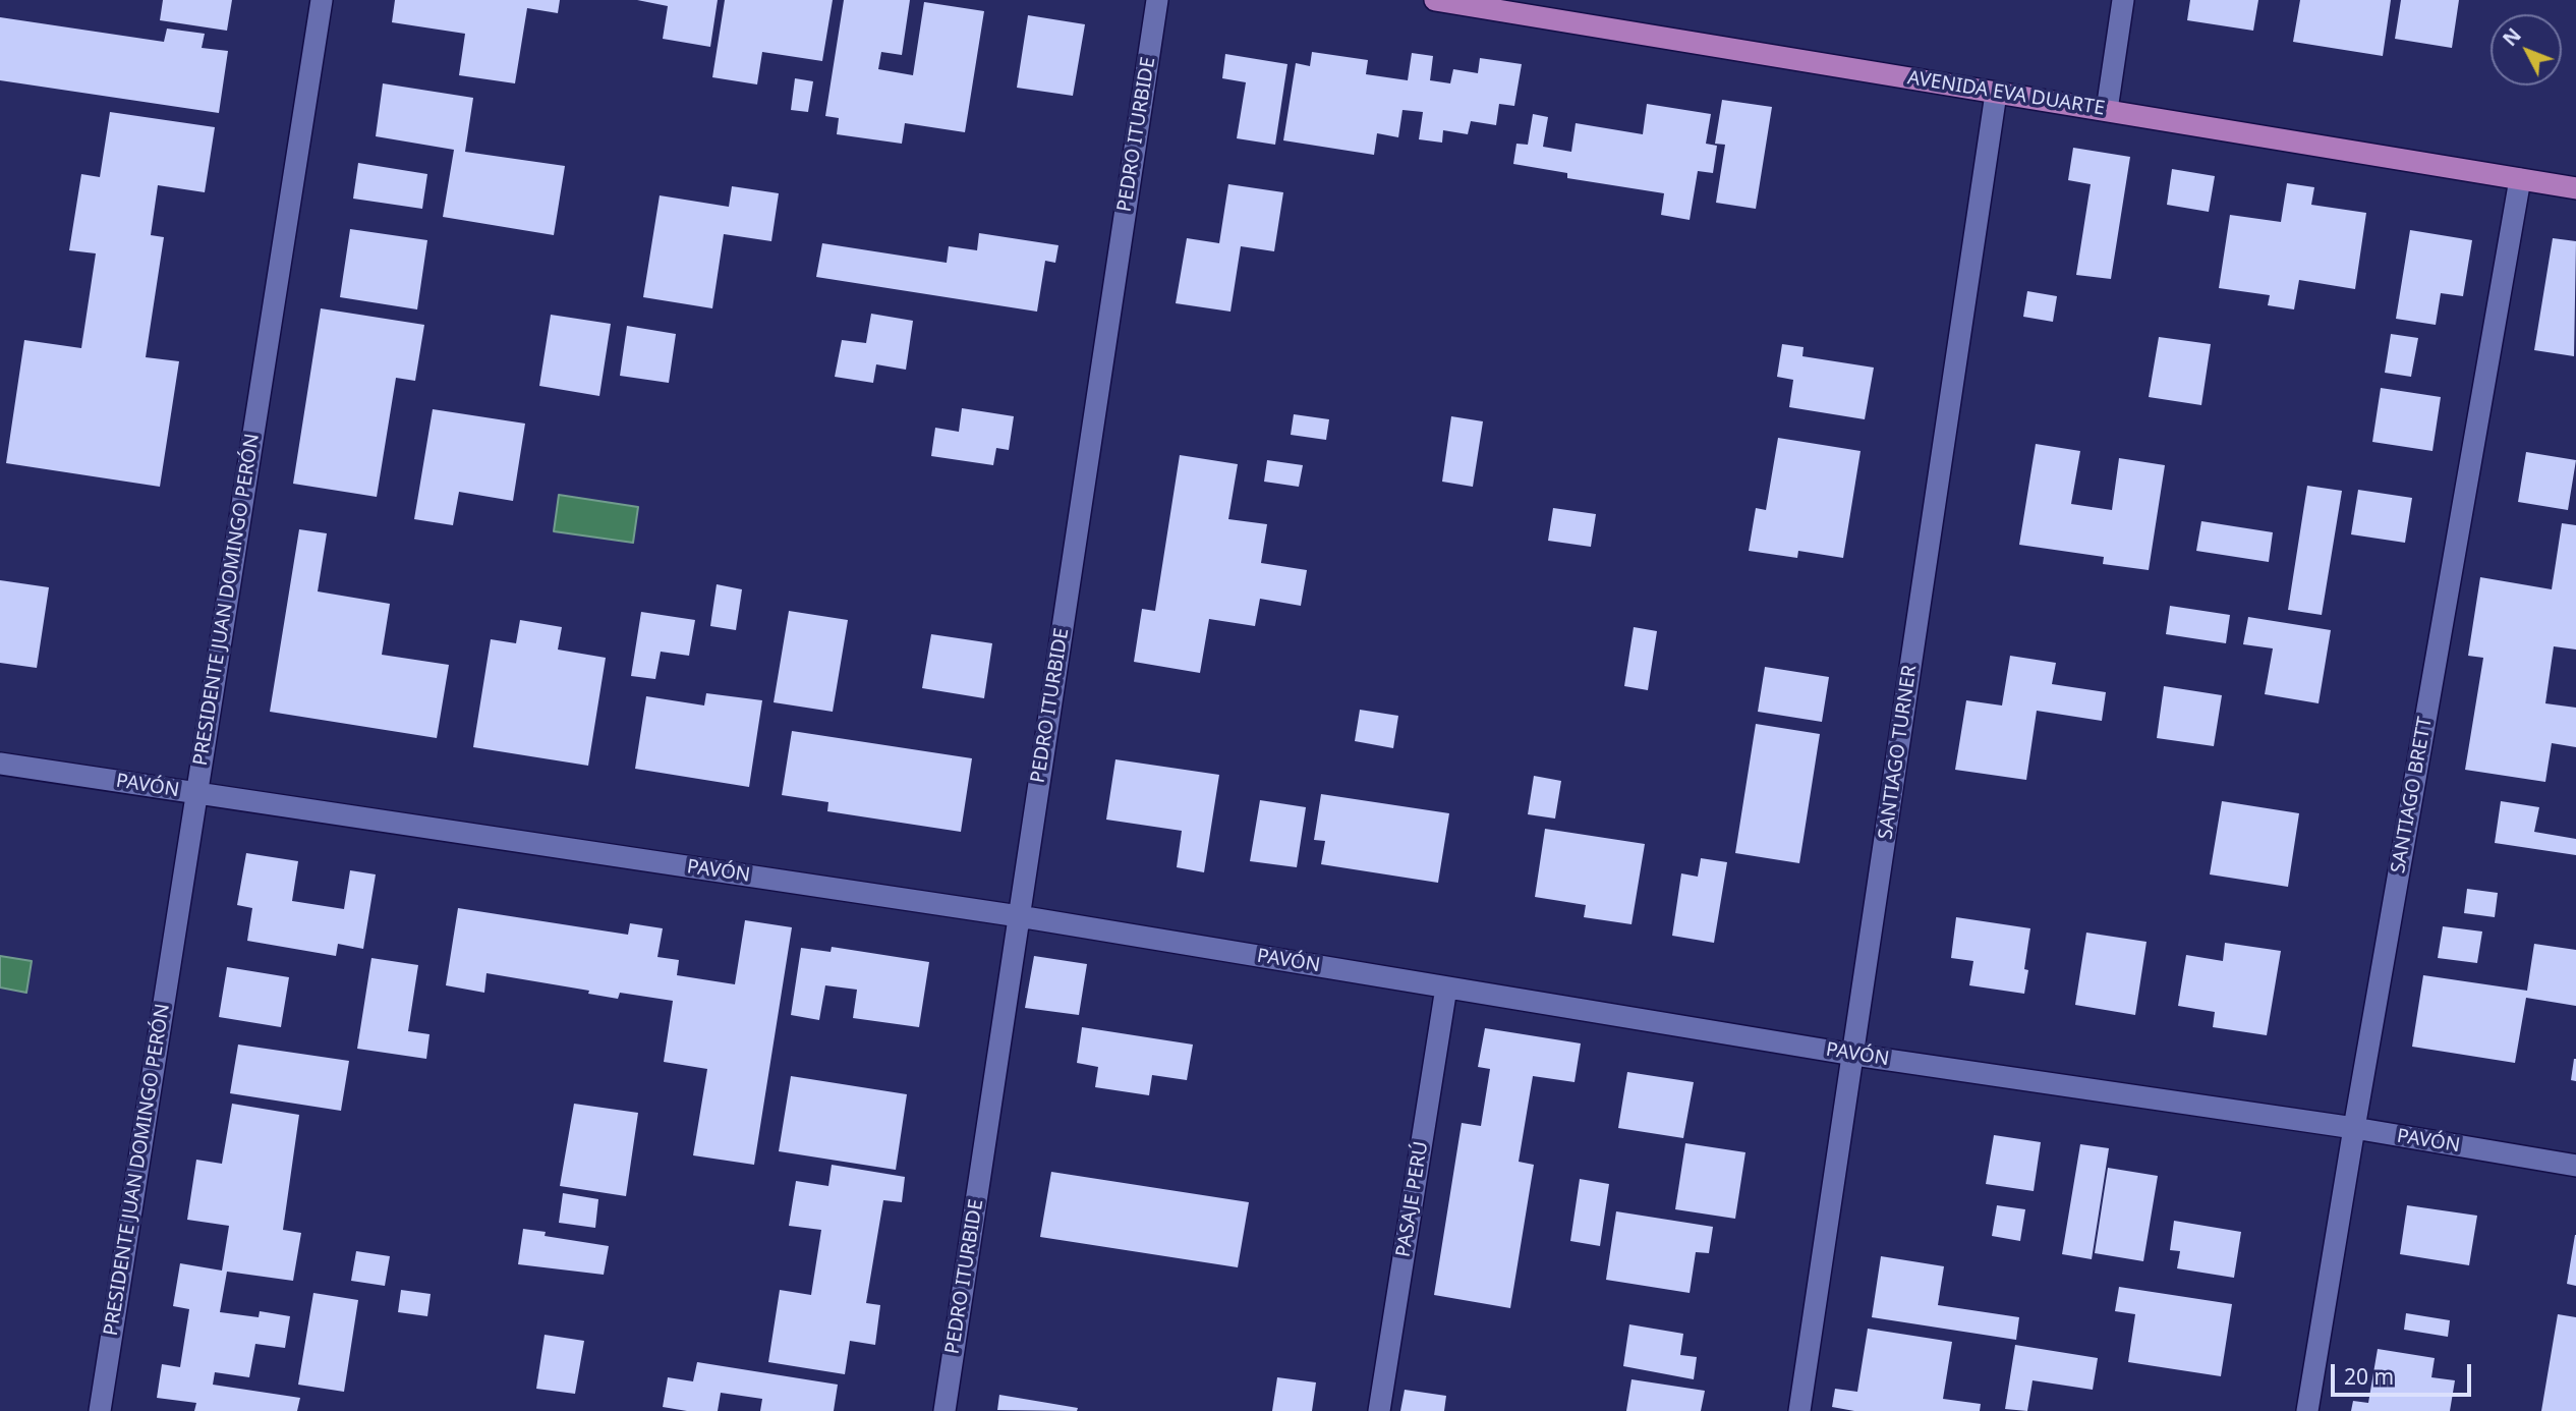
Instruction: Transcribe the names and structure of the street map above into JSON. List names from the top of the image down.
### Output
{
  "streets": {
    "main road": ["AVENIDA EVA DUARTE"],
    "street": [
      "PEDRO ITURBIDE",
      "PRESIDENTE JUAN DOMINGO PERÓN",
      "SANTIAGO TURNER",
      "PAVÓN",
      "SANTIAGO BRETT",
      "PASAJE PERÚ"
    ]
  },
  "crossings": [
    ["AVENIDA EVA DUARTE", "SANTIAGO TURNER"],
    ["AVENIDA EVA DUARTE", "SANTIAGO BRETT"],
    ["PEDRO ITURBIDE", "PAVÓN"],
    ["PRESIDENTE JUAN DOMINGO PERÓN", "PAVÓN"],
    ["SANTIAGO TURNER", "PAVÓN"],
    ["PAVÓN", "SANTIAGO BRETT"],
    ["PAVÓN", "PASAJE PERÚ"]
  ],
  "scale_bar": "20 m",
  "north": "top left"
}
